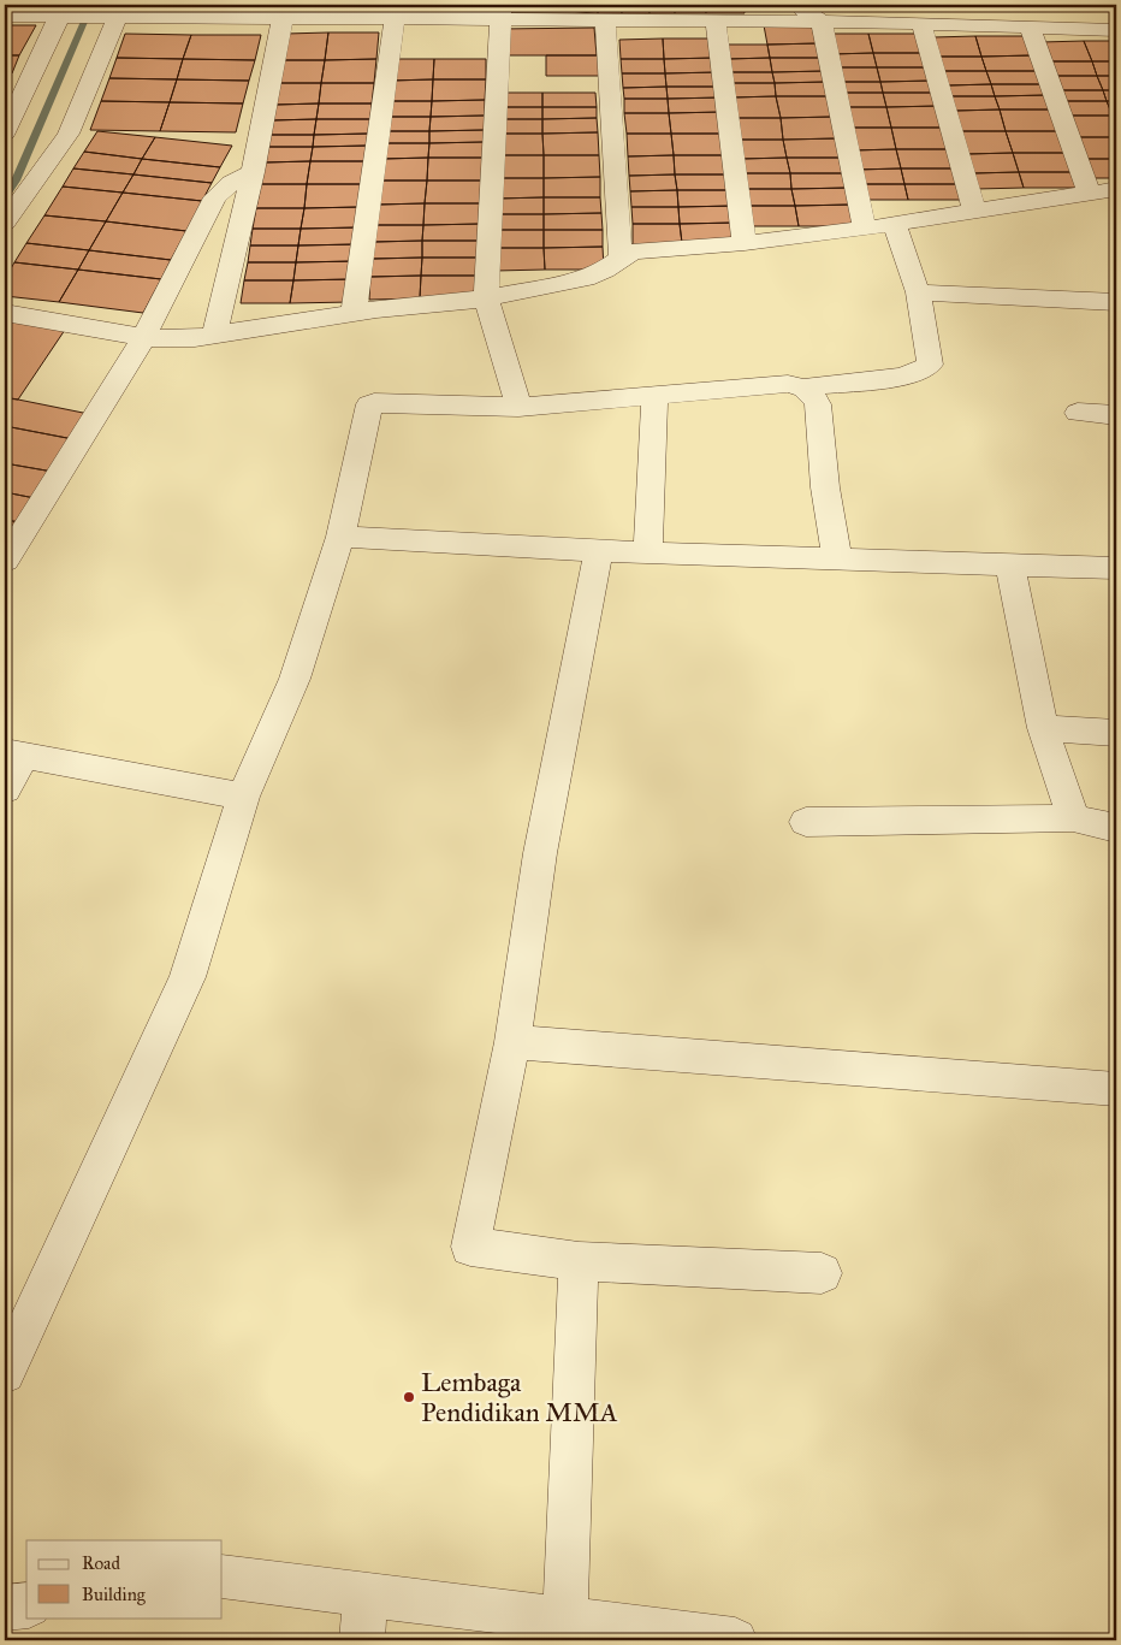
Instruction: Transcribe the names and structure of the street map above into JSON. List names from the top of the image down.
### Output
{
  "places": ["Lembaga Pendidikan MMA"],
  "legend": ["Road", "Building"]
}
